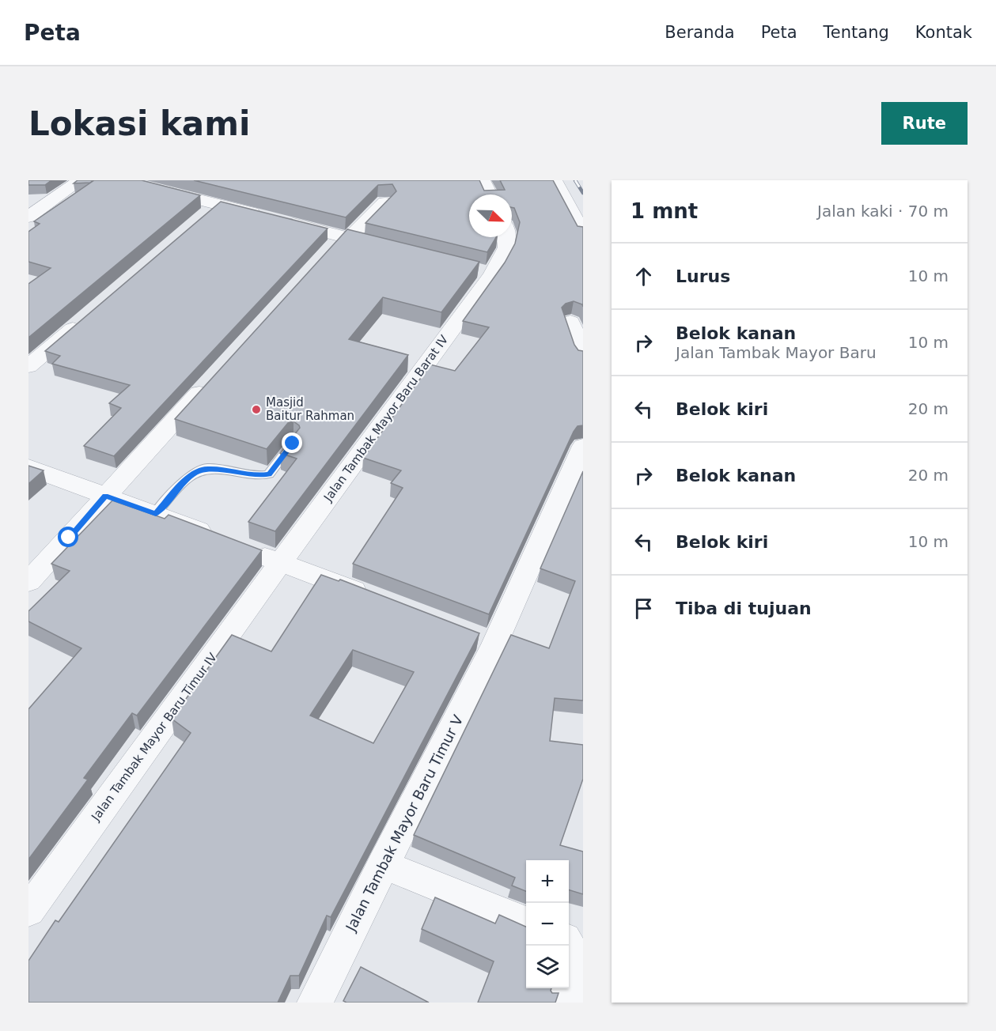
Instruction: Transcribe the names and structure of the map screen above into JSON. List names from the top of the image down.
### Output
{
  "streets": {
    "street": ["Jalan Tambak Mayor Baru Barat IV", "Jalan Tambak Mayor Baru Timur IV", "Jalan Tambak Mayor Baru Timur V"]
  },
  "crossings": [
    ["Jalan Tambak Mayor Baru Barat IV", "Jalan Tambak Mayor Baru Timur IV"]
  ],
  "places": ["Masjid Baitur Rahman"],
  "north": "bottom right",
  "page": {
    "header": "Peta",
    "nav": [
      "Beranda",
      "Peta",
      "Tentang",
      "Kontak"
    ],
    "buttons": "Rute",
    "title": "Lokasi kami",
    "heading": ["1 mnt", "Jalan kaki · 70 m"],
    "list": [
      ["Lurus", "10 m"],
      ["Belok kanan", "Jalan Tambak Mayor Baru", "10 m"],
      ["Belok kiri", "20 m"],
      ["Belok kanan", "20 m"],
      ["Belok kiri", "10 m"],
      "Tiba di tujuan"
    ],
    "map_buttons": ["+", "−"]
  }
}
